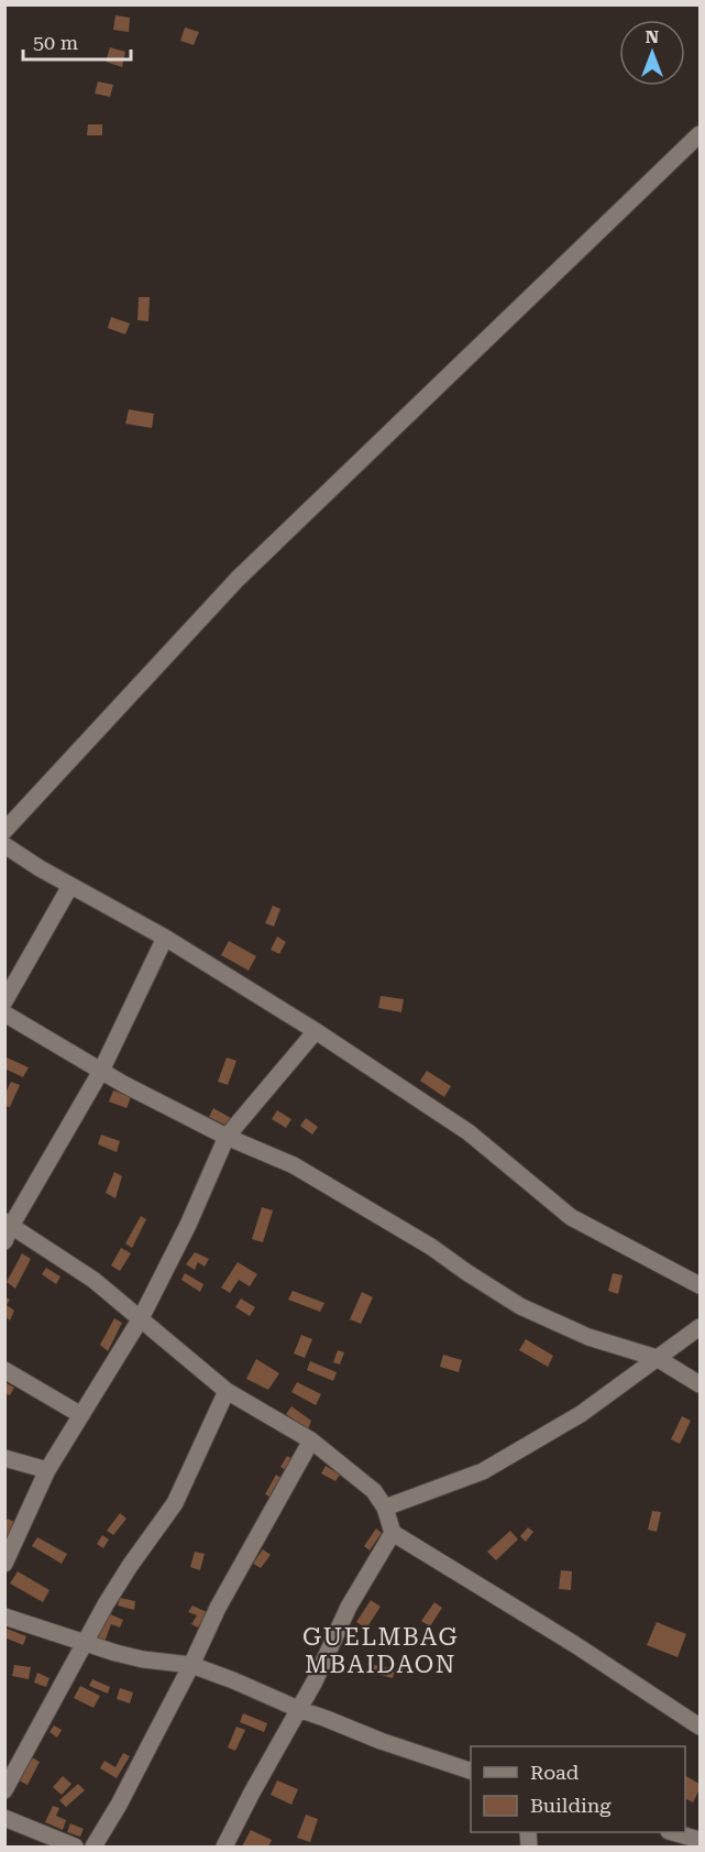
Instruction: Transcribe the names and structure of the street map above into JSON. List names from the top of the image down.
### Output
{
  "districts": ["GUELMBAG MBAIDAON"],
  "legend": ["Road", "Building"],
  "scale_bar": "50 m",
  "north": "top"
}
